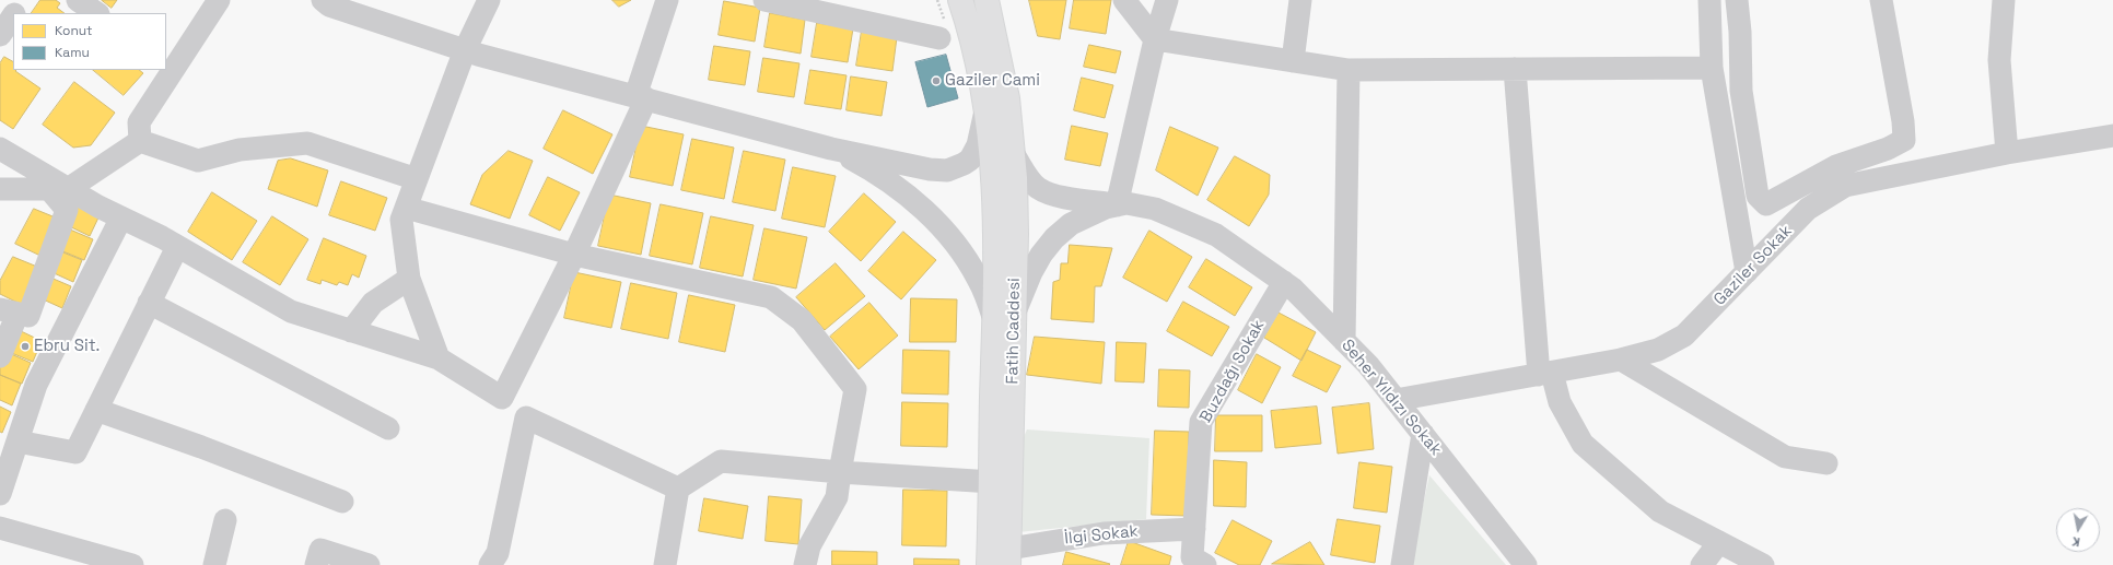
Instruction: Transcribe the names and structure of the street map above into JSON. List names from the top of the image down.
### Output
{
  "streets": {
    "main road": ["Fatih Caddesi"],
    "street": [
      "Gaziler Sokak",
      "Buzdağı Sokak",
      "Seher Yıldızı Sokak",
      "İlgi Sokak"
    ]
  },
  "crossings": [
    ["Gaziler Sokak", "Seher Yıldızı Sokak"],
    ["Fatih Caddesi", "İlgi Sokak"],
    ["Buzdağı Sokak", "Seher Yıldızı Sokak"],
    ["Buzdağı Sokak", "İlgi Sokak"]
  ],
  "places": ["Gaziler Cami", "Ebru Sit."],
  "legend": ["Konut", "Kamu"],
  "north": "bottom"
}
